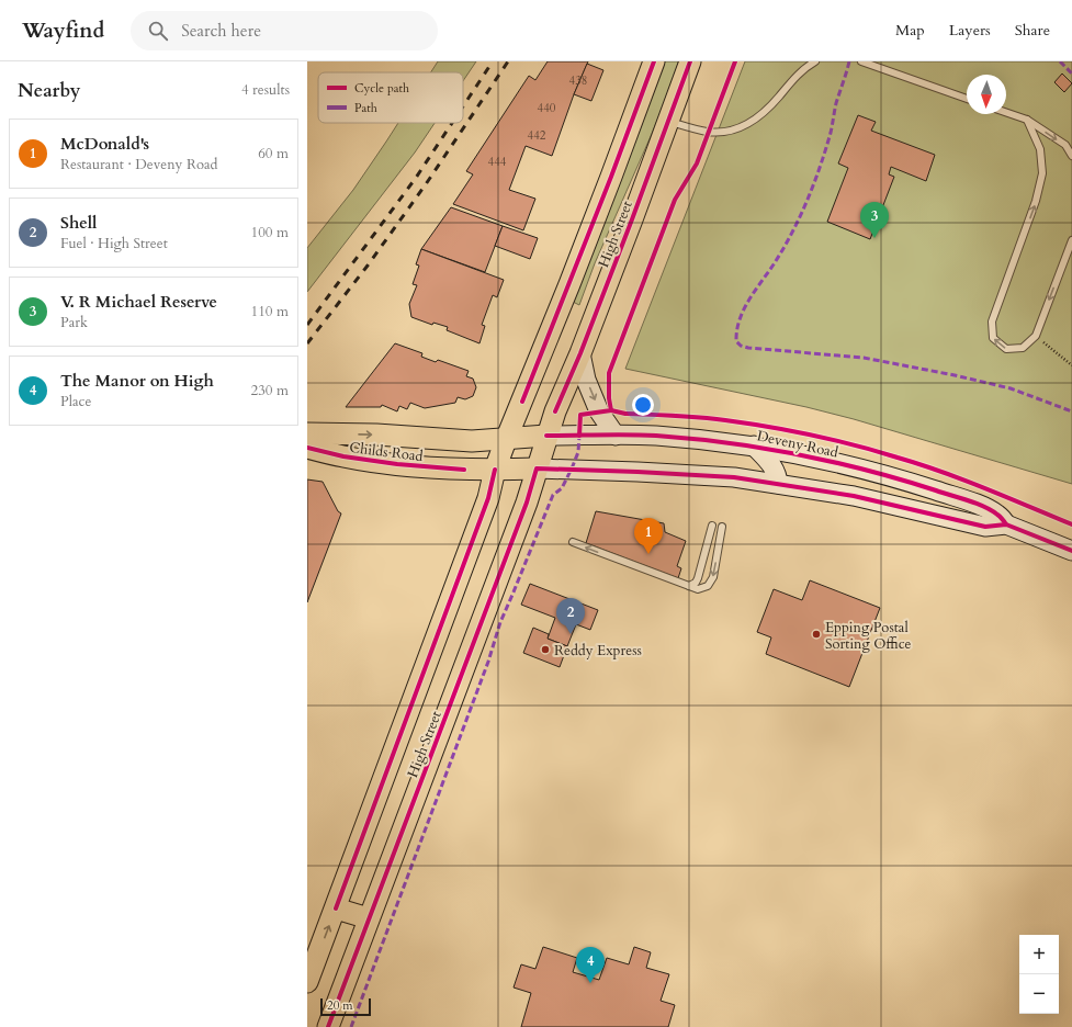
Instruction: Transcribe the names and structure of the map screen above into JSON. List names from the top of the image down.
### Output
{
  "streets": {
    "main road": ["High Street", "Childs Road"],
    "street": ["Deveny Road"]
  },
  "crossings": [
    ["High Street", "Deveny Road"],
    ["High Street", "Childs Road"],
    ["Deveny Road", "Childs Road"]
  ],
  "places": ["Epping Postal Sorting Office", "Reddy Express"],
  "house_numbers": [
    "438",
    "440",
    "442",
    "444"
  ],
  "legend": ["Cycle path", "Path"],
  "scale_bar": "20 m",
  "north": "bottom",
  "page": {
    "header": "Wayfind",
    "search": "Search here",
    "nav": ["Map", "Layers", "Share"],
    "heading": ["Nearby", "4 results"],
    "list": [
      {
        "mark": "1",
        "name": "McDonald's",
        "note": "Restaurant · Deveny Road",
        "value": "60 m"
      },
      {
        "mark": "2",
        "name": "Shell",
        "note": "Fuel · High Street",
        "value": "100 m"
      },
      {
        "mark": "3",
        "name": "V. R Michael Reserve",
        "note": "Park",
        "value": "110 m"
      },
      {
        "mark": "4",
        "name": "The Manor on High",
        "note": "Place",
        "value": "230 m"
      }
    ],
    "pins": [
      "3",
      "1",
      "2",
      "4"
    ],
    "map_buttons": ["+", "−"],
    "scale": "20 m"
  }
}
